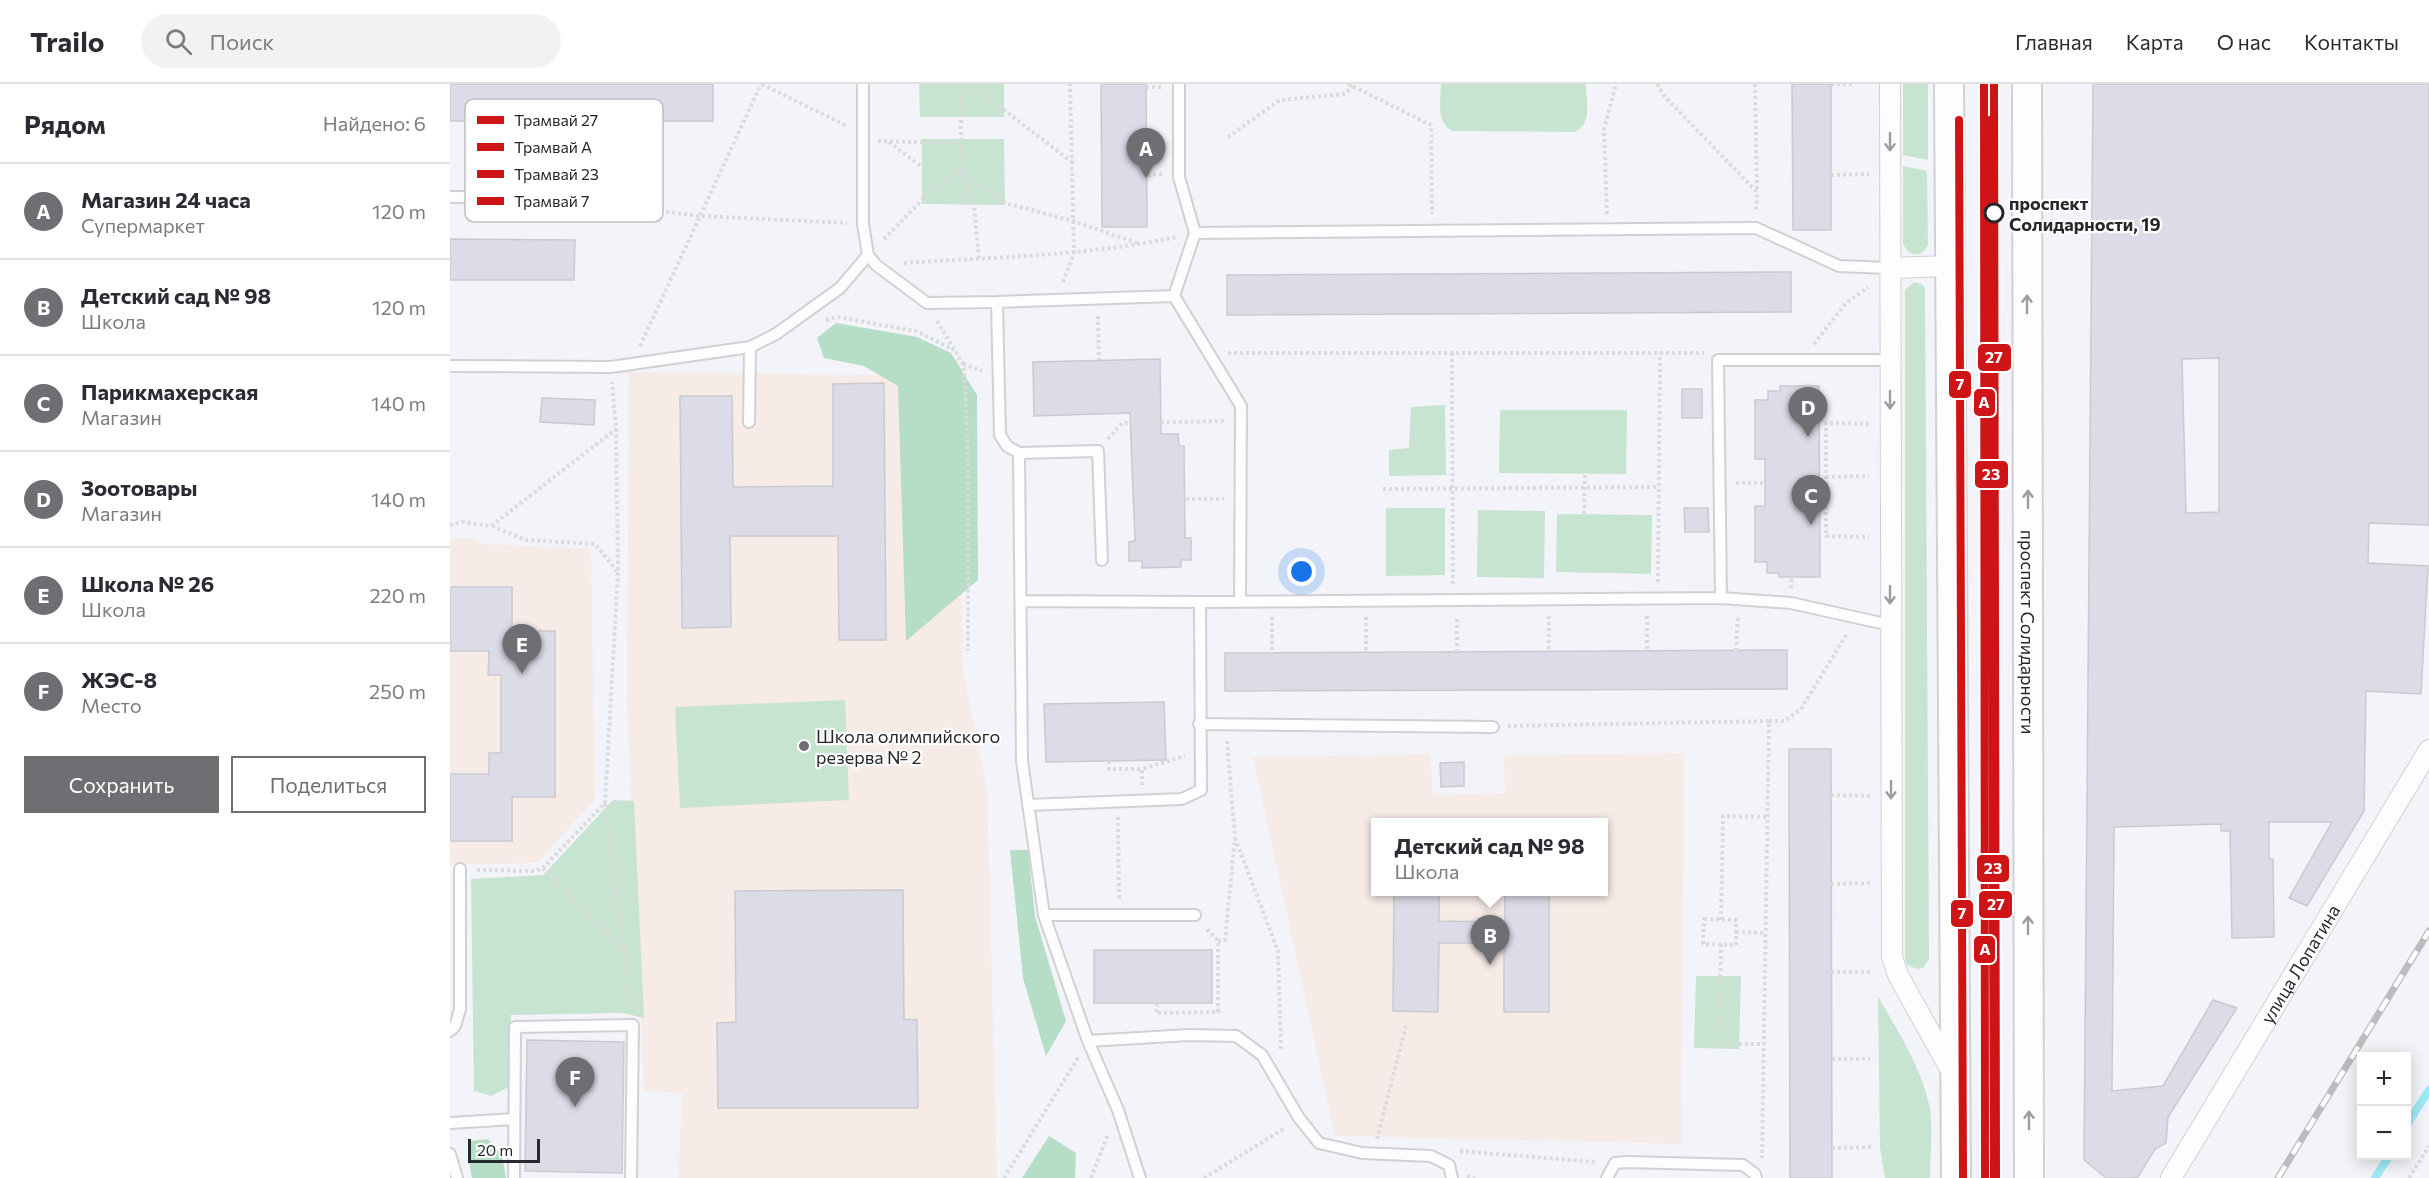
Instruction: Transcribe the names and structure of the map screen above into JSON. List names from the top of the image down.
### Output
{
  "streets": {
    "main road": ["проспект Солидарности"],
    "street": ["улица Лопатина"]
  },
  "places": ["проспект Солидарности, 19", "Школа олимпийского резерва № 2"],
  "lines": [
    "tram line 27",
    "tram line А",
    "tram line 23",
    "tram line 7"
  ],
  "legend": [
    "Трамвай 27",
    "Трамвай А",
    "Трамвай 23",
    "Трамвай 7"
  ],
  "scale_bar": "20 m",
  "page": {
    "header": "Trailo",
    "search": "Поиск",
    "nav": [
      "Главная",
      "Карта",
      "О нас",
      "Контакты"
    ],
    "heading": ["Рядом", "Найдено: 6"],
    "pins": [
      "A",
      "D",
      "C",
      "E",
      "B",
      "F"
    ],
    "list": [
      {
        "mark": "A",
        "name": "Магазин 24 часа",
        "note": "Супермаркет",
        "value": "120 m"
      },
      {
        "mark": "B",
        "name": "Детский сад № 98",
        "note": "Школа",
        "value": "120 m"
      },
      {
        "mark": "C",
        "name": "Парикмахерская",
        "note": "Магазин",
        "value": "140 m"
      },
      {
        "mark": "D",
        "name": "Зоотовары",
        "note": "Магазин",
        "value": "140 m"
      },
      {
        "mark": "E",
        "name": "Школа № 26",
        "note": "Школа",
        "value": "220 m"
      },
      {
        "mark": "F",
        "name": "ЖЭС-8",
        "note": "Место",
        "value": "250 m"
      }
    ],
    "buttons": ["Сохранить", "Поделиться"],
    "popup": ["Детский сад № 98", "Школа"],
    "map_buttons": ["+", "−"],
    "scale": "20 m"
  }
}
